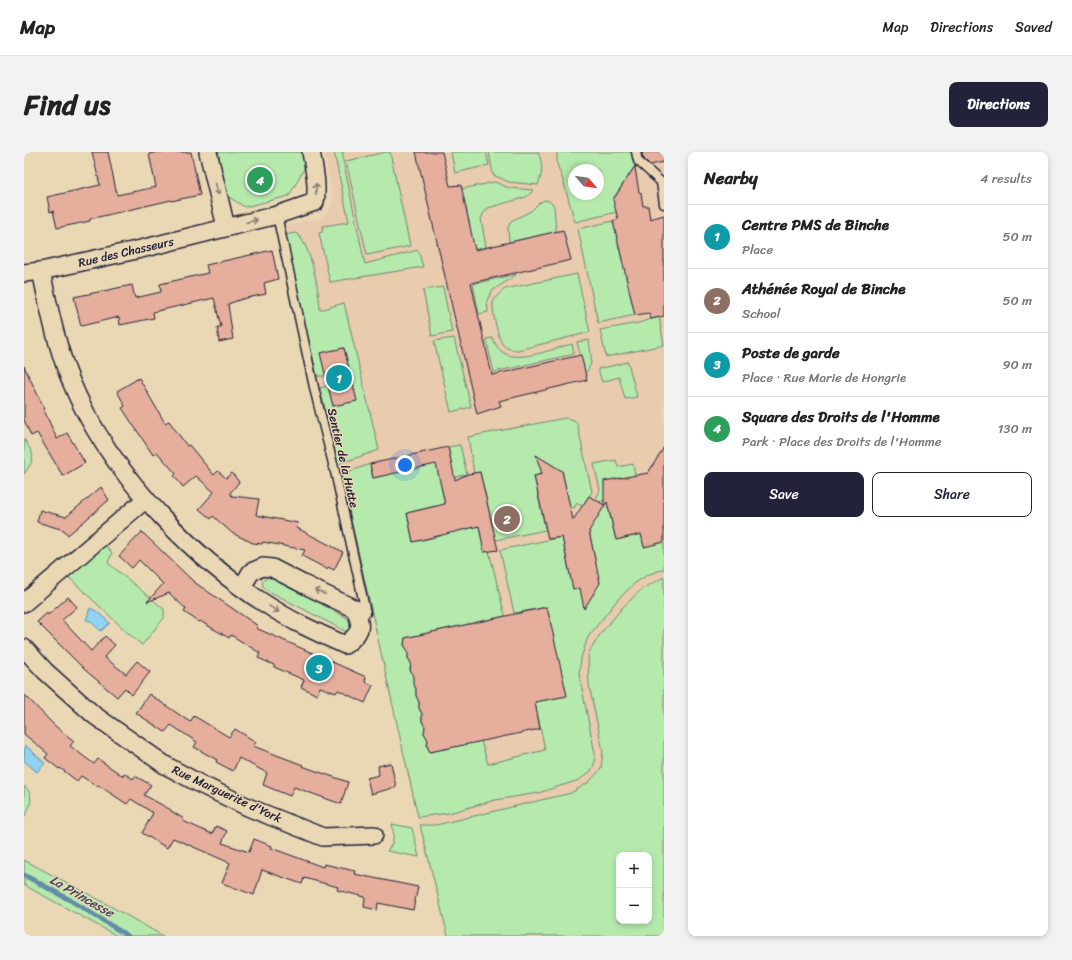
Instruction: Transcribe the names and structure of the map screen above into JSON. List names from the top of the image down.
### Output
{
  "streets": {
    "street": ["Rue des Chasseurs", "Rue Marguerite d'York"],
    "lane": ["Sentier de la Hutte"]
  },
  "crossings": [
    ["Rue des Chasseurs", "Sentier de la Hutte"]
  ],
  "water": ["La Princesse"],
  "north": "bottom right",
  "page": {
    "header": "Map",
    "nav": ["Map", "Directions", "Saved"],
    "title": "Find us",
    "buttons": [
      "Directions",
      ["Save", "Share"]
    ],
    "heading": ["Nearby", "4 results"],
    "pins": [
      "4",
      "1",
      "2",
      "3"
    ],
    "list": [
      {
        "mark": "1",
        "name": "Centre PMS de Binche",
        "note": "Place",
        "value": "50 m"
      },
      {
        "mark": "2",
        "name": "Athénée Royal de Binche",
        "note": "School",
        "value": "50 m"
      },
      {
        "mark": "3",
        "name": "Poste de garde",
        "note": "Place · Rue Marie de Hongrie",
        "value": "90 m"
      },
      {
        "mark": "4",
        "name": "Square des Droits de l'Homme",
        "note": "Park · Place des Droits de l'Homme",
        "value": "130 m"
      }
    ],
    "map_buttons": ["+", "−"]
  }
}
